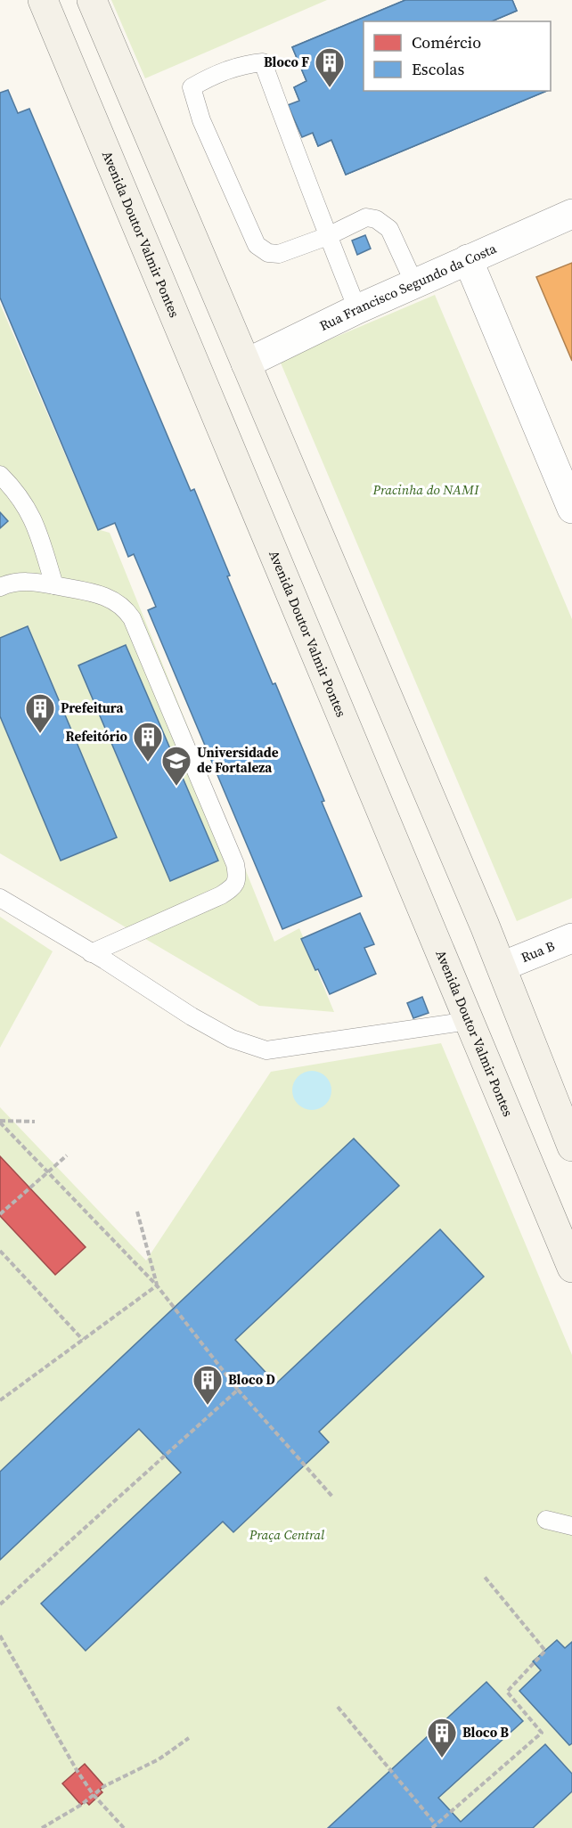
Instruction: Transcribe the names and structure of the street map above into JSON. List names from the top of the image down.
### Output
{
  "streets": {
    "street": ["Avenida Doutor Valmir Pontes", "Rua Francisco Segundo da Costa", "Rua B"]
  },
  "parks": ["Pracinha do NAMI", "Praça Central"],
  "places": {
    "building": [
      "Bloco F",
      "Prefeitura",
      "Refeitório",
      "Bloco D",
      "Bloco B"
    ],
    "school or university": ["Universidade de Fortaleza"]
  },
  "legend": ["Comércio", "Escolas"]
}
